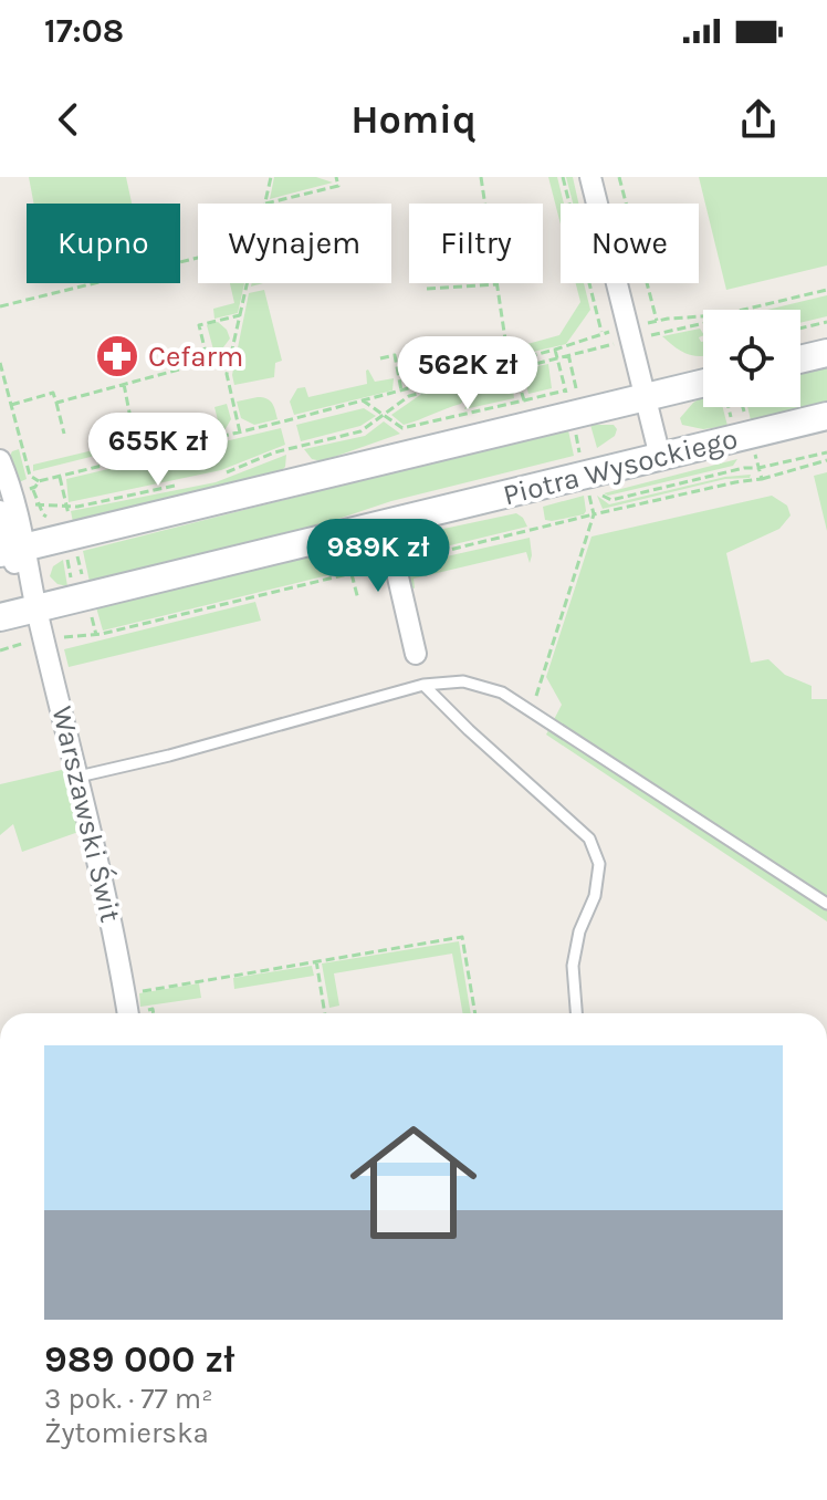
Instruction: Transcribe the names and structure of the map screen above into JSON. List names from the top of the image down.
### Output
{
  "streets": {
    "main road": ["Piotra Wysockiego"],
    "street": ["Warszawski Świt"]
  },
  "crossings": [
    ["Piotra Wysockiego", "Warszawski Świt"]
  ],
  "places": {
    "pharmacy": ["Cefarm"]
  },
  "page": {
    "status": "17:08",
    "header": "Homiq",
    "chip": [
      "Kupno",
      "Wynajem",
      "Filtry",
      "Nowe"
    ],
    "price": ["562K zł", "655K zł", "989K zł"],
    "list": [
      {
        "name": "989 000 zł",
        "note": "3 pok. · 77 m² · Żytomierska"
      }
    ]
  }
}
